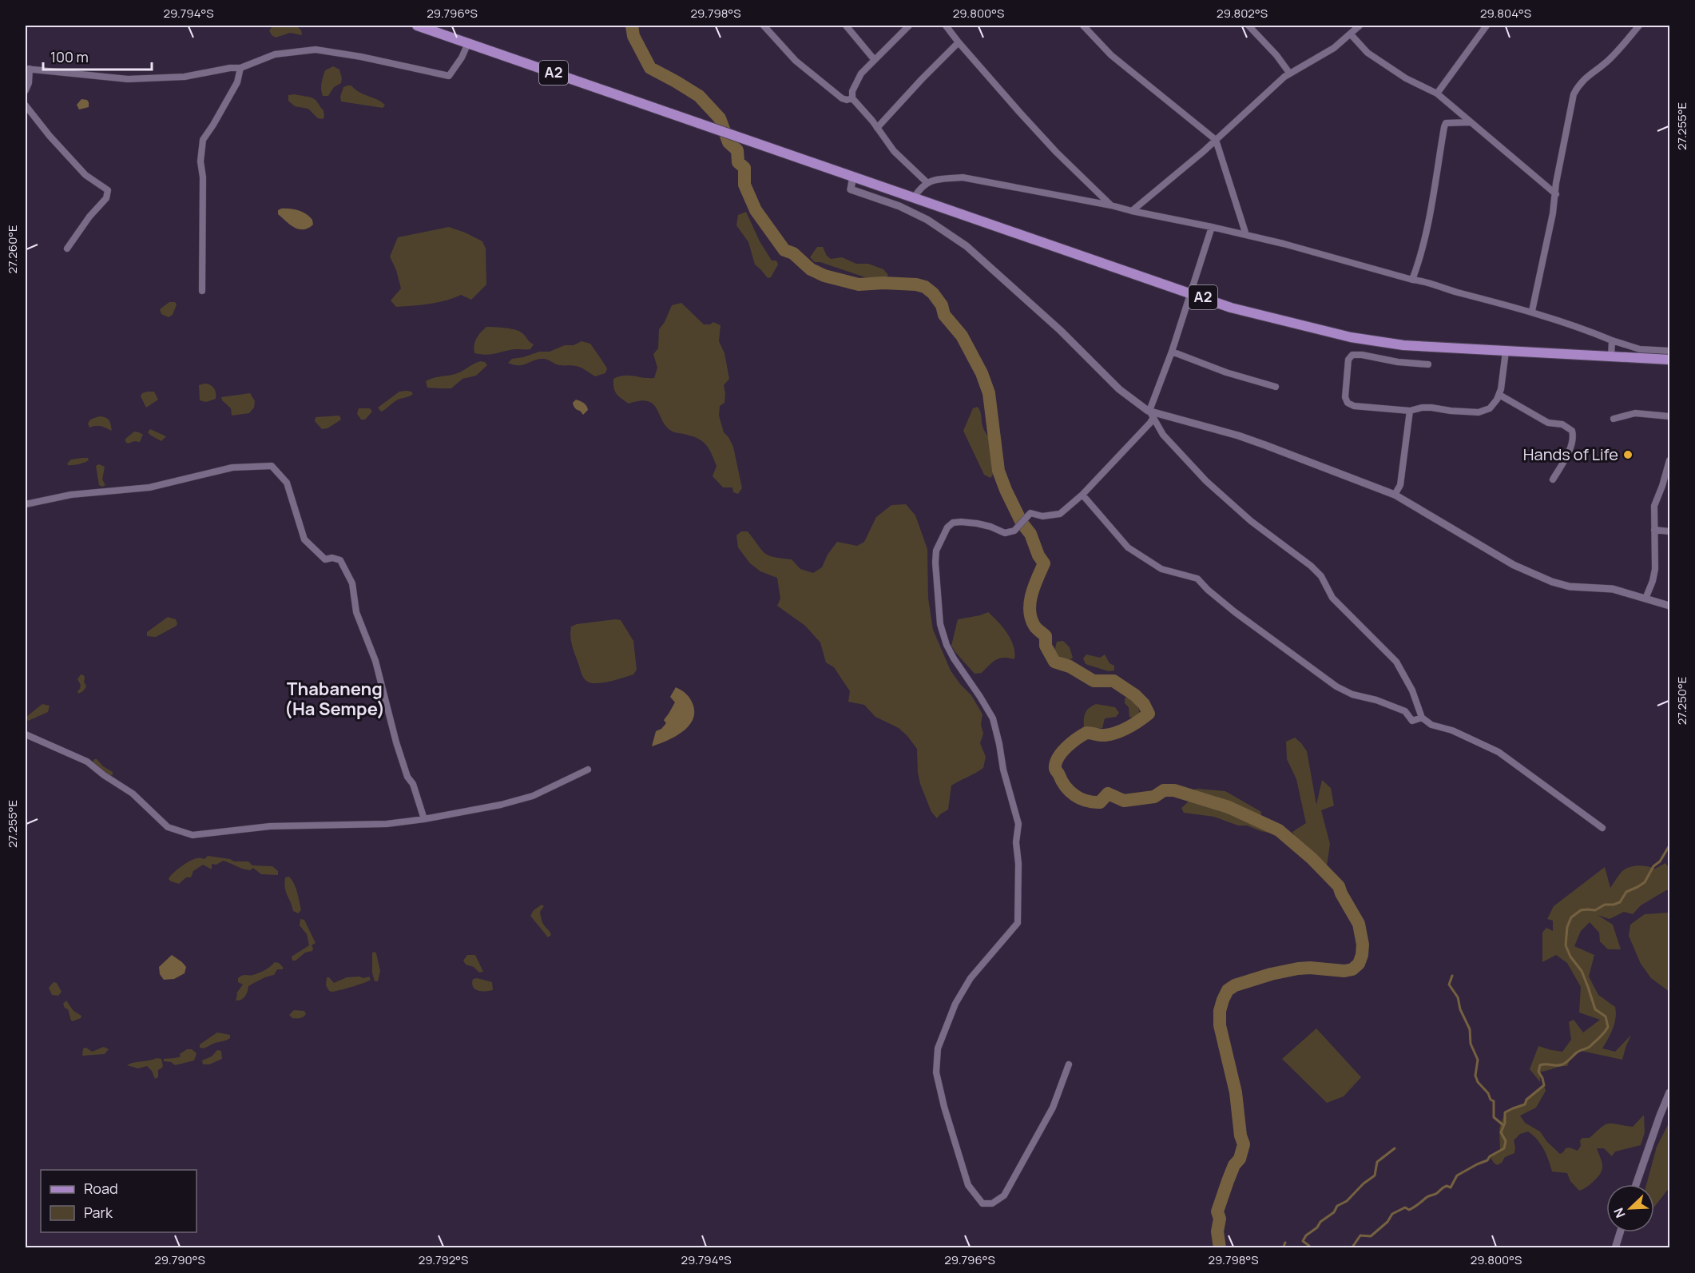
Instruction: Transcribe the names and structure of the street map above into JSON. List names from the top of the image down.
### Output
{
  "streets": {
    "main road": ["A2"]
  },
  "districts": ["Thabaneng (Ha Sempe)"],
  "places": ["Hands of Life"],
  "legend": ["Road", "Park"],
  "scale_bar": "100 m",
  "north": "bottom left",
  "coordinates": [
    "29.794°S",
    "29.796°S",
    "29.798°S",
    "29.800°S",
    "29.802°S",
    "29.804°S",
    "27.255°E",
    "27.260°E",
    "27.250°E",
    "29.790°S",
    "29.792°S"
  ]
}
